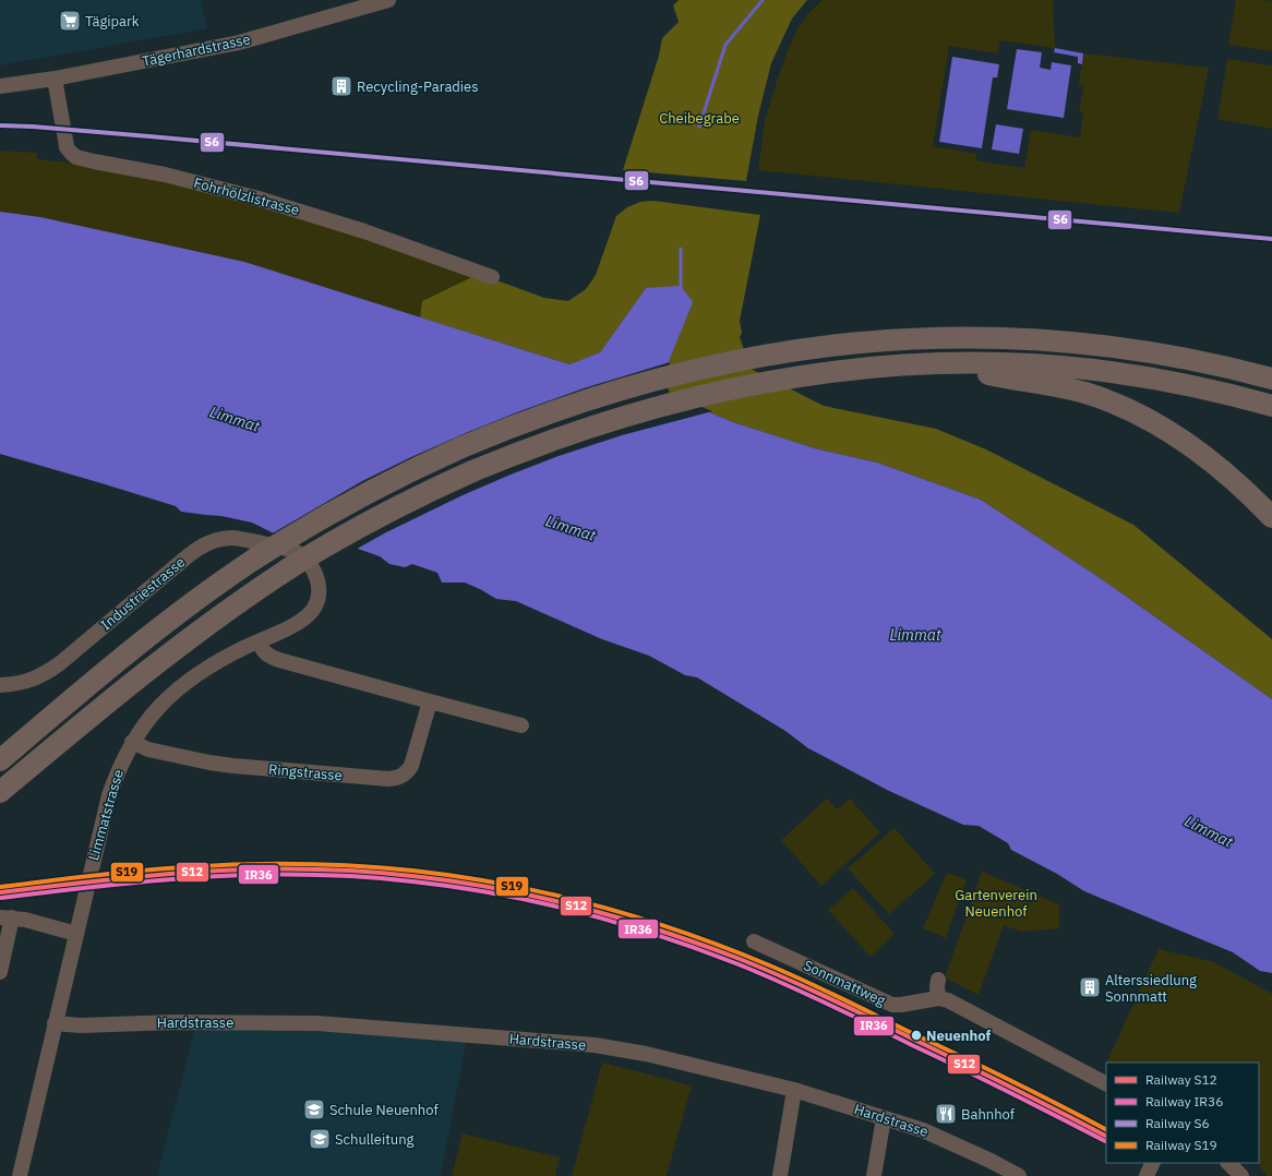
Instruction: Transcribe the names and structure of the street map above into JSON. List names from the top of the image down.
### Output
{
  "streets": {
    "street": [
      "Tägerhardstrasse",
      "Fohrhölzlistrasse",
      "Industriestrasse",
      "Ringstrasse",
      "Limmatstrasse",
      "Sonnmattweg",
      "Hardstrasse"
    ]
  },
  "crossings": [
    ["Tägerhardstrasse", "Fohrhölzlistrasse"],
    ["Industriestrasse", "Limmatstrasse"],
    ["Ringstrasse", "Limmatstrasse"],
    ["Limmatstrasse", "Hardstrasse"]
  ],
  "water": ["Limmat"],
  "parks": ["Cheibegrabe", "Gartenverein Neuenhof"],
  "places": {
    "supermarket": ["Tägipark"],
    "building": ["Recycling-Paradies", "Alterssiedlung Sonnmatt"],
    "other": ["Neuenhof"],
    "school or university": ["Schule Neuenhof", "Schulleitung"],
    "restaurant": ["Bahnhof"]
  },
  "lines": [
    "rail line S6",
    "rail line S19",
    "rail line S12",
    "rail line IR36"
  ],
  "legend": [
    "Railway S12",
    "Railway IR36",
    "Railway S6",
    "Railway S19"
  ]
}
